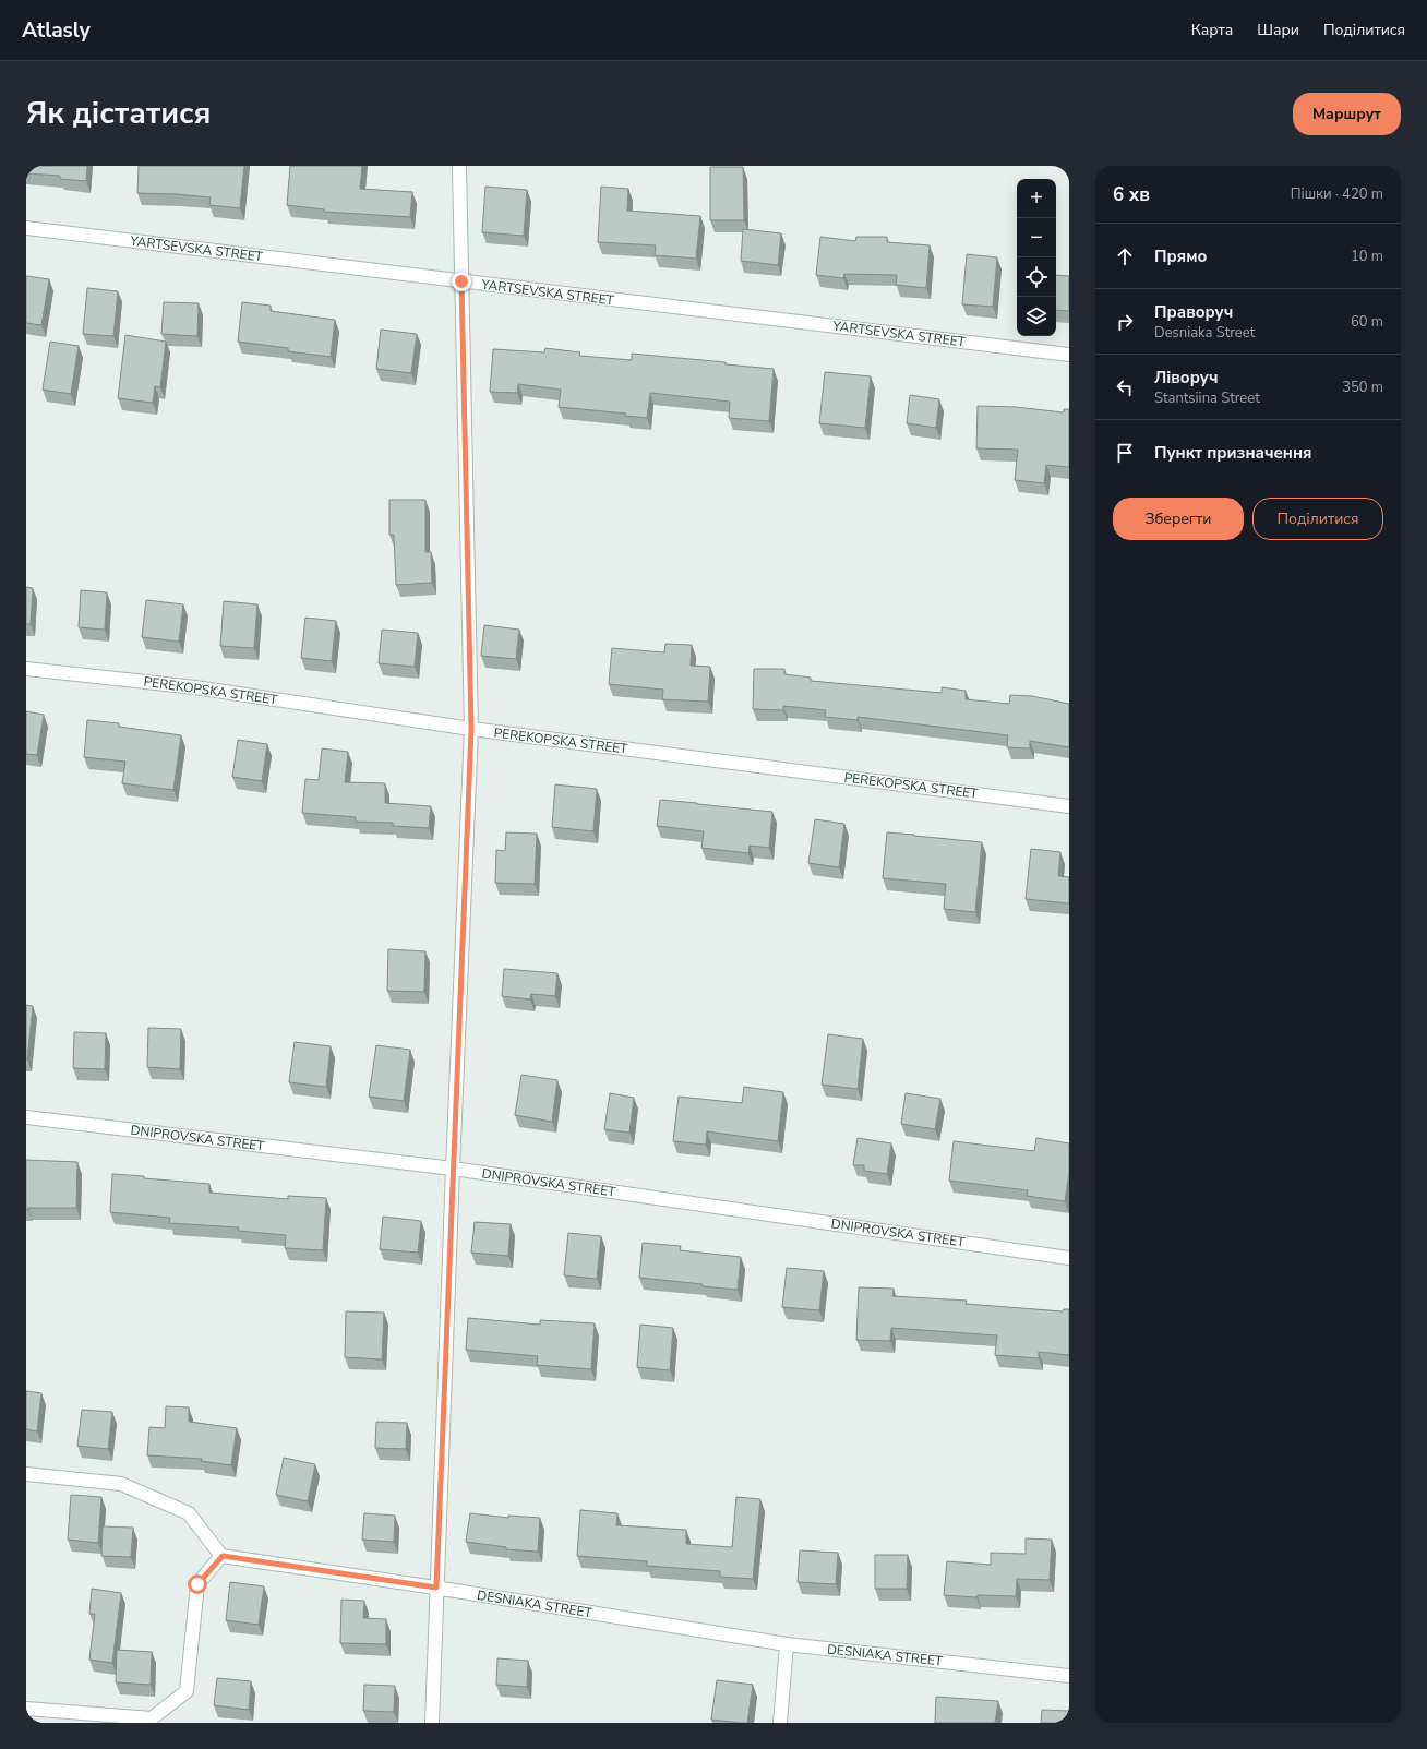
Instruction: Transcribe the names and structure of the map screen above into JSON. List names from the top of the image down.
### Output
{
  "streets": {
    "street": [
      "YARTSEVSKA STREET",
      "PEREKOPSKA STREET",
      "DNIPROVSKA STREET",
      "DESNIAKA STREET"
    ]
  },
  "page": {
    "header": "Atlasly",
    "nav": ["Карта", "Шари", "Поділитися"],
    "title": "Як дістатися",
    "buttons": [
      "Маршрут",
      ["Зберегти", "Поділитися"]
    ],
    "heading": ["6 хв", "Пішки · 420 m"],
    "map_buttons": ["+", "−"],
    "list": [
      ["Прямо", "10 m"],
      ["Праворуч", "Desniaka Street", "60 m"],
      ["Ліворуч", "Stantsiina Street", "350 m"],
      "Пункт призначення"
    ]
  }
}
